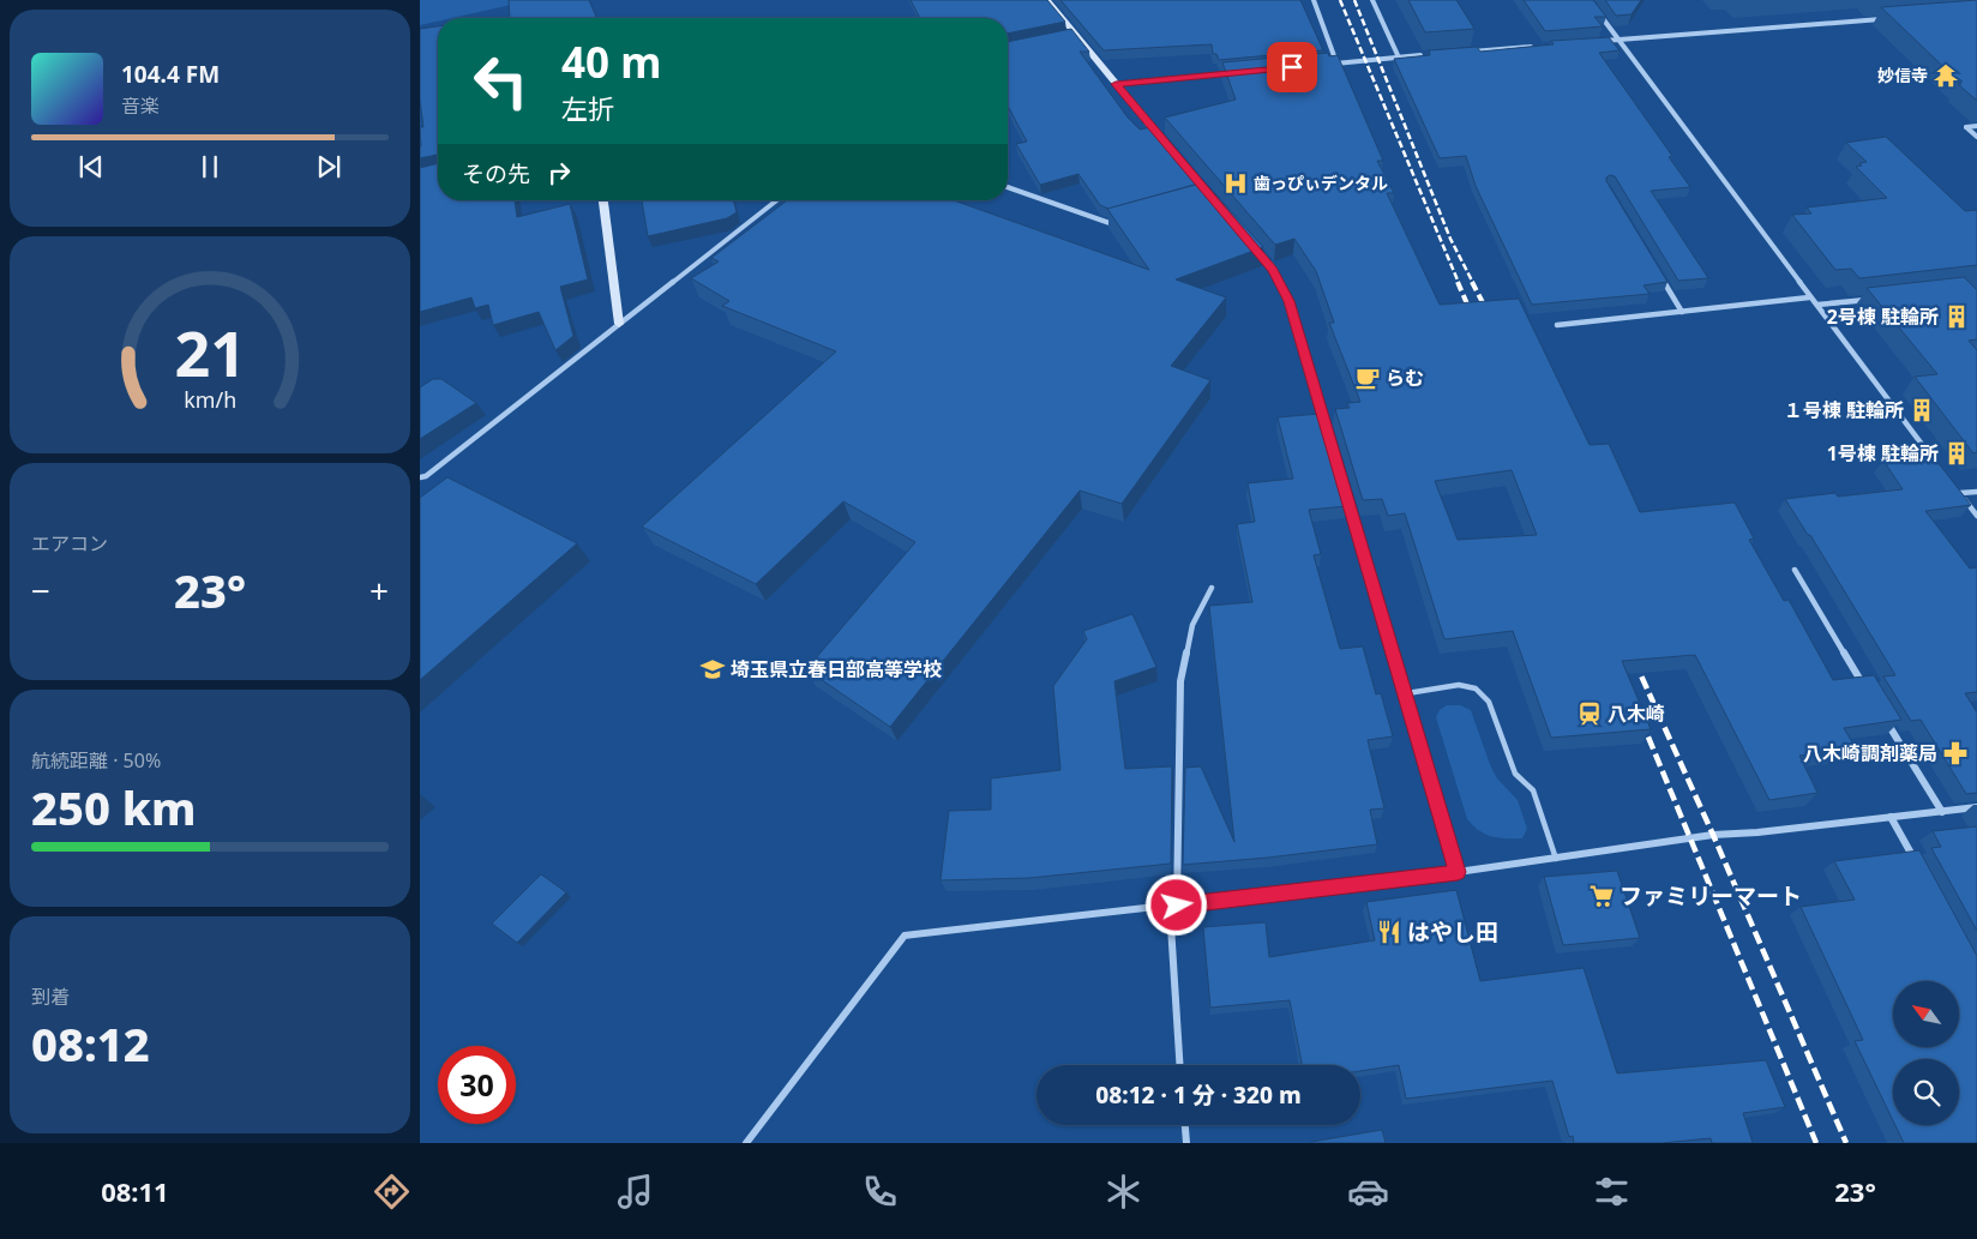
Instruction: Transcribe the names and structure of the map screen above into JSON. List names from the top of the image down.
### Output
{
  "places": {
    "temple": ["妙信寺"],
    "hospital": ["歯っぴぃデンタル"],
    "building": ["2号棟 駐輪所", "１号棟 駐輪所", "1号棟 駐輪所"],
    "cafe": ["らむ"],
    "school or university": ["埼玉県立春日部高等学校"],
    "station": ["八木崎"],
    "pharmacy": ["八木崎調剤薬局"],
    "supermarket": ["ファミリーマート"],
    "restaurant": ["はやし田"]
  },
  "north": "top left",
  "page": {
    "turn": ["40 m", "左折"],
    "song": ["104.4 FM", "音楽"],
    "then": "その先",
    "tile": [
      "エアコン",
      ["航続距離 · 50%", "250 km"],
      ["到着", "08:12"]
    ],
    "heat": ["−", "23°", "+"],
    "limit": "30",
    "trip": "08:12 · 1 分 · 320 m",
    "tabs": ["08:11", "23°"],
    "gauge": ["21", "km/h"]
  }
}
